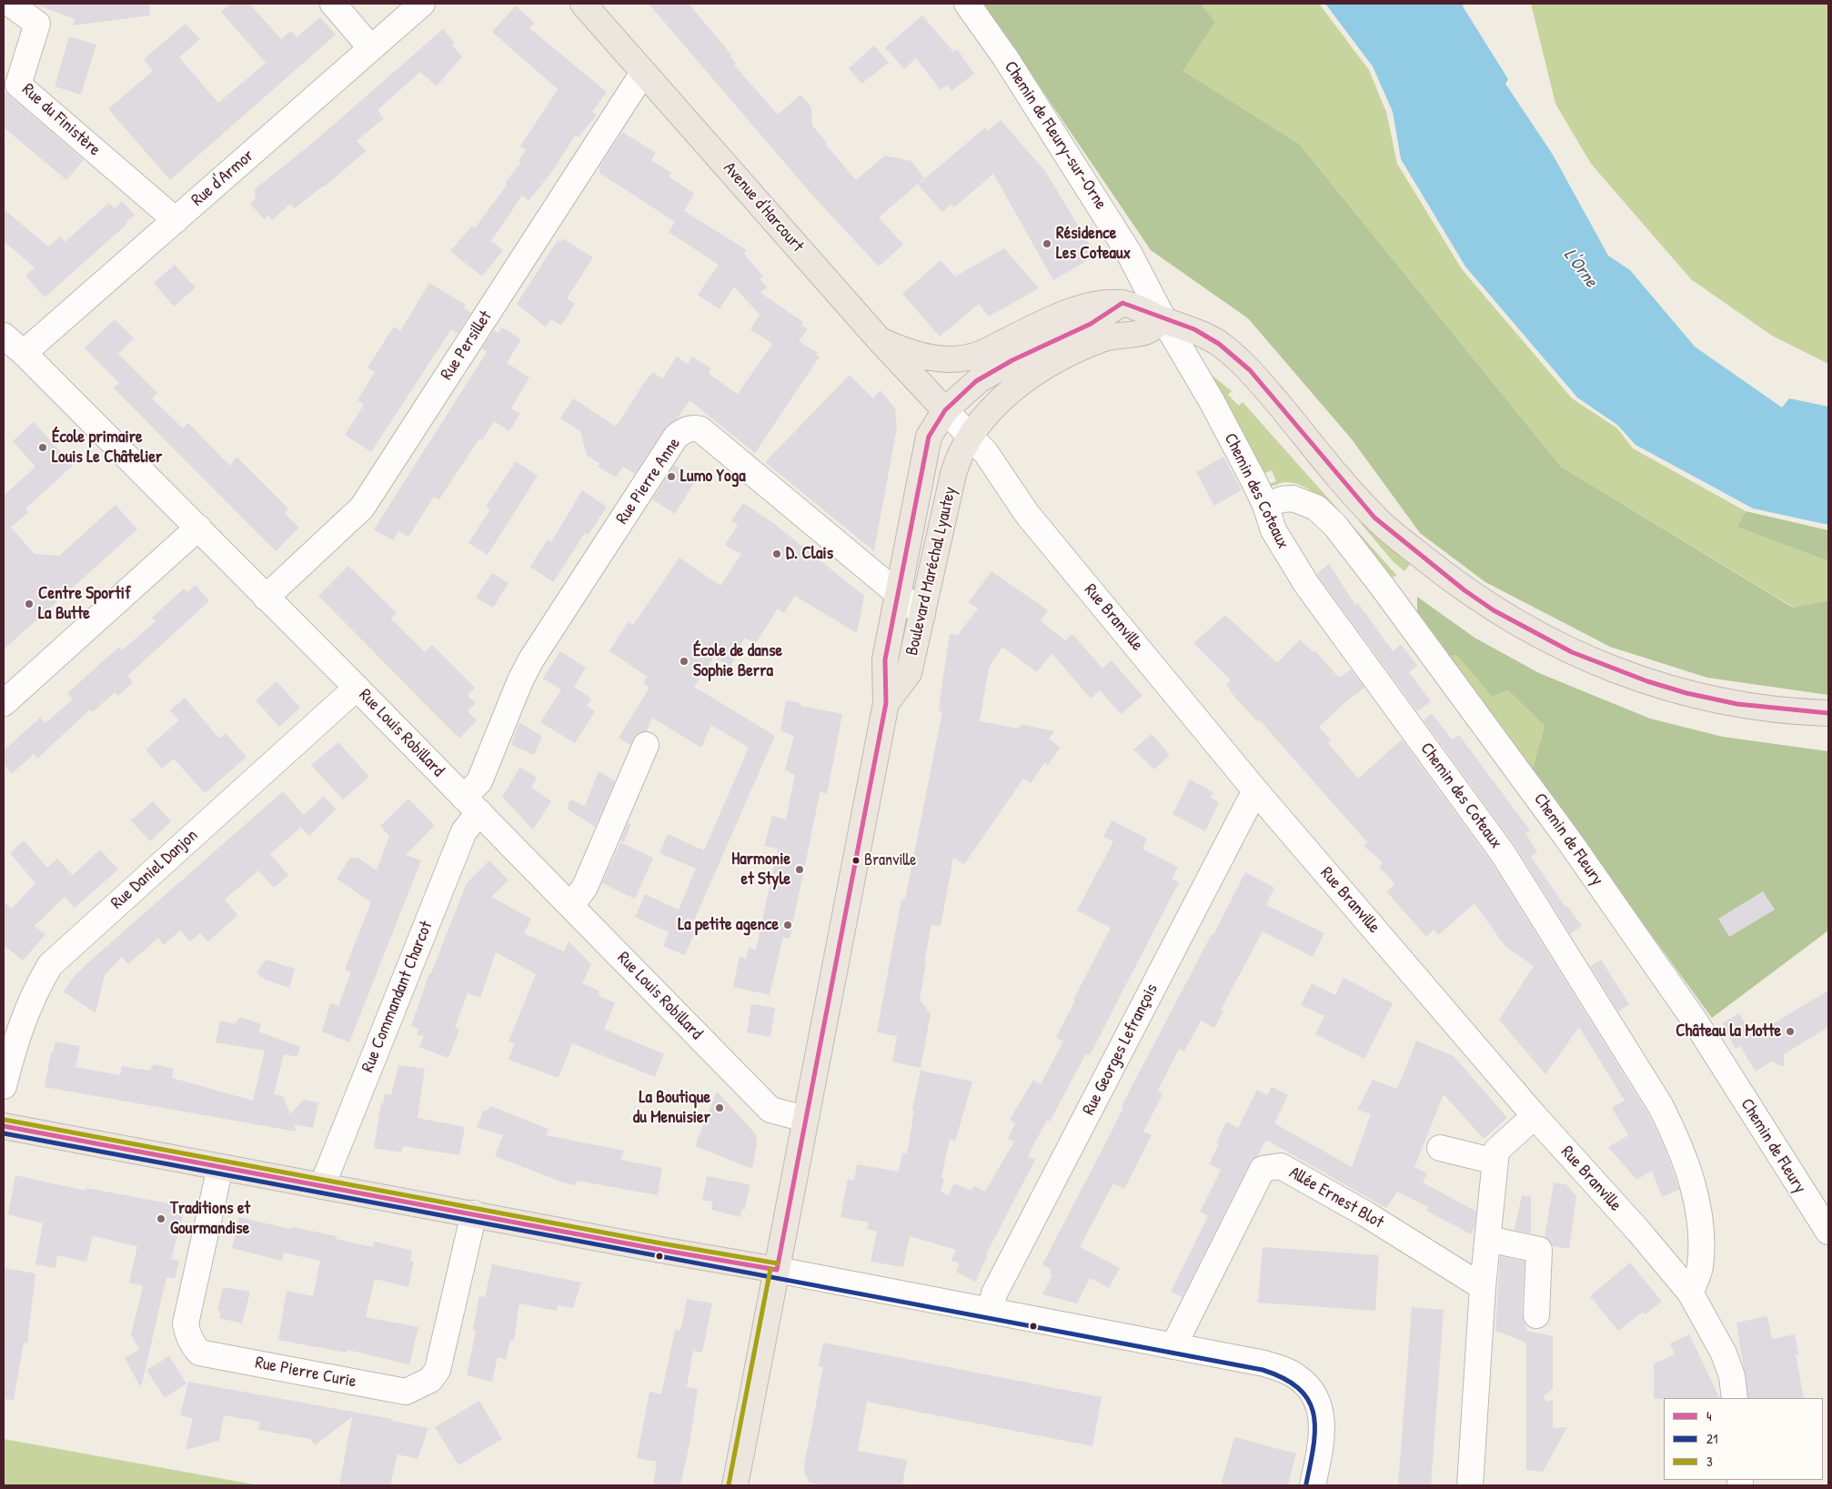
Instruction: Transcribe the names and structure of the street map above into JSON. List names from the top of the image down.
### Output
{
  "streets": {
    "main road": ["Avenue d'Harcourt", "Boulevard Maréchal Lyautey"],
    "street": [
      "Rue du Finistère",
      "Chemin de Fleury-sur-Orne",
      "Rue d'Armor",
      "Rue Persillet",
      "Rue Pierre Anne",
      "Chemin des Coteaux",
      "Rue Branville",
      "Rue Louis Robillard",
      "Chemin de Fleury",
      "Rue Daniel Danjon",
      "Rue Commandant Charcot",
      "Rue Georges Lefrançois",
      "Allée Ernest Blot",
      "Rue Pierre Curie"
    ]
  },
  "crossings": [
    ["Rue du Finistère", "Rue d'Armor"],
    ["Chemin de Fleury-sur-Orne", "Chemin des Coteaux"],
    ["Chemin de Fleury-sur-Orne", "Boulevard Maréchal Lyautey"],
    ["Rue d'Armor", "Rue Louis Robillard"],
    ["Avenue d'Harcourt", "Rue Persillet"],
    ["Avenue d'Harcourt", "Boulevard Maréchal Lyautey"],
    ["Avenue d'Harcourt", "Rue Branville"],
    ["Rue Persillet", "Rue Louis Robillard"],
    ["Rue Pierre Anne", "Boulevard Maréchal Lyautey"],
    ["Rue Pierre Anne", "Rue Louis Robillard"],
    ["Rue Pierre Anne", "Rue Commandant Charcot"],
    ["Chemin des Coteaux", "Boulevard Maréchal Lyautey"],
    ["Chemin des Coteaux", "Rue Branville"],
    ["Chemin des Coteaux", "Chemin de Fleury"],
    ["Boulevard Maréchal Lyautey", "Rue Branville"],
    ["Boulevard Maréchal Lyautey", "Rue Louis Robillard"],
    ["Rue Branville", "Rue Georges Lefrançois"],
    ["Rue Louis Robillard", "Rue Daniel Danjon"],
    ["Rue Louis Robillard", "Rue Commandant Charcot"]
  ],
  "water": ["L'Orne"],
  "places": [
    "Résidence Les Coteaux",
    "École primaire Louis Le Châtelier",
    "Lumo Yoga",
    "D. Clais",
    "Centre Sportif La Butte",
    "École de danse Sophie Berra",
    "Branville",
    "Harmonie et Style",
    "La petite agence",
    "Château la Motte",
    "La Boutique du Menuisier",
    "Traditions et Gourmandise"
  ],
  "lines": ["transit line 4", "transit line 3", "transit line 21"],
  "legend": ["4", "21", "3"]
}
